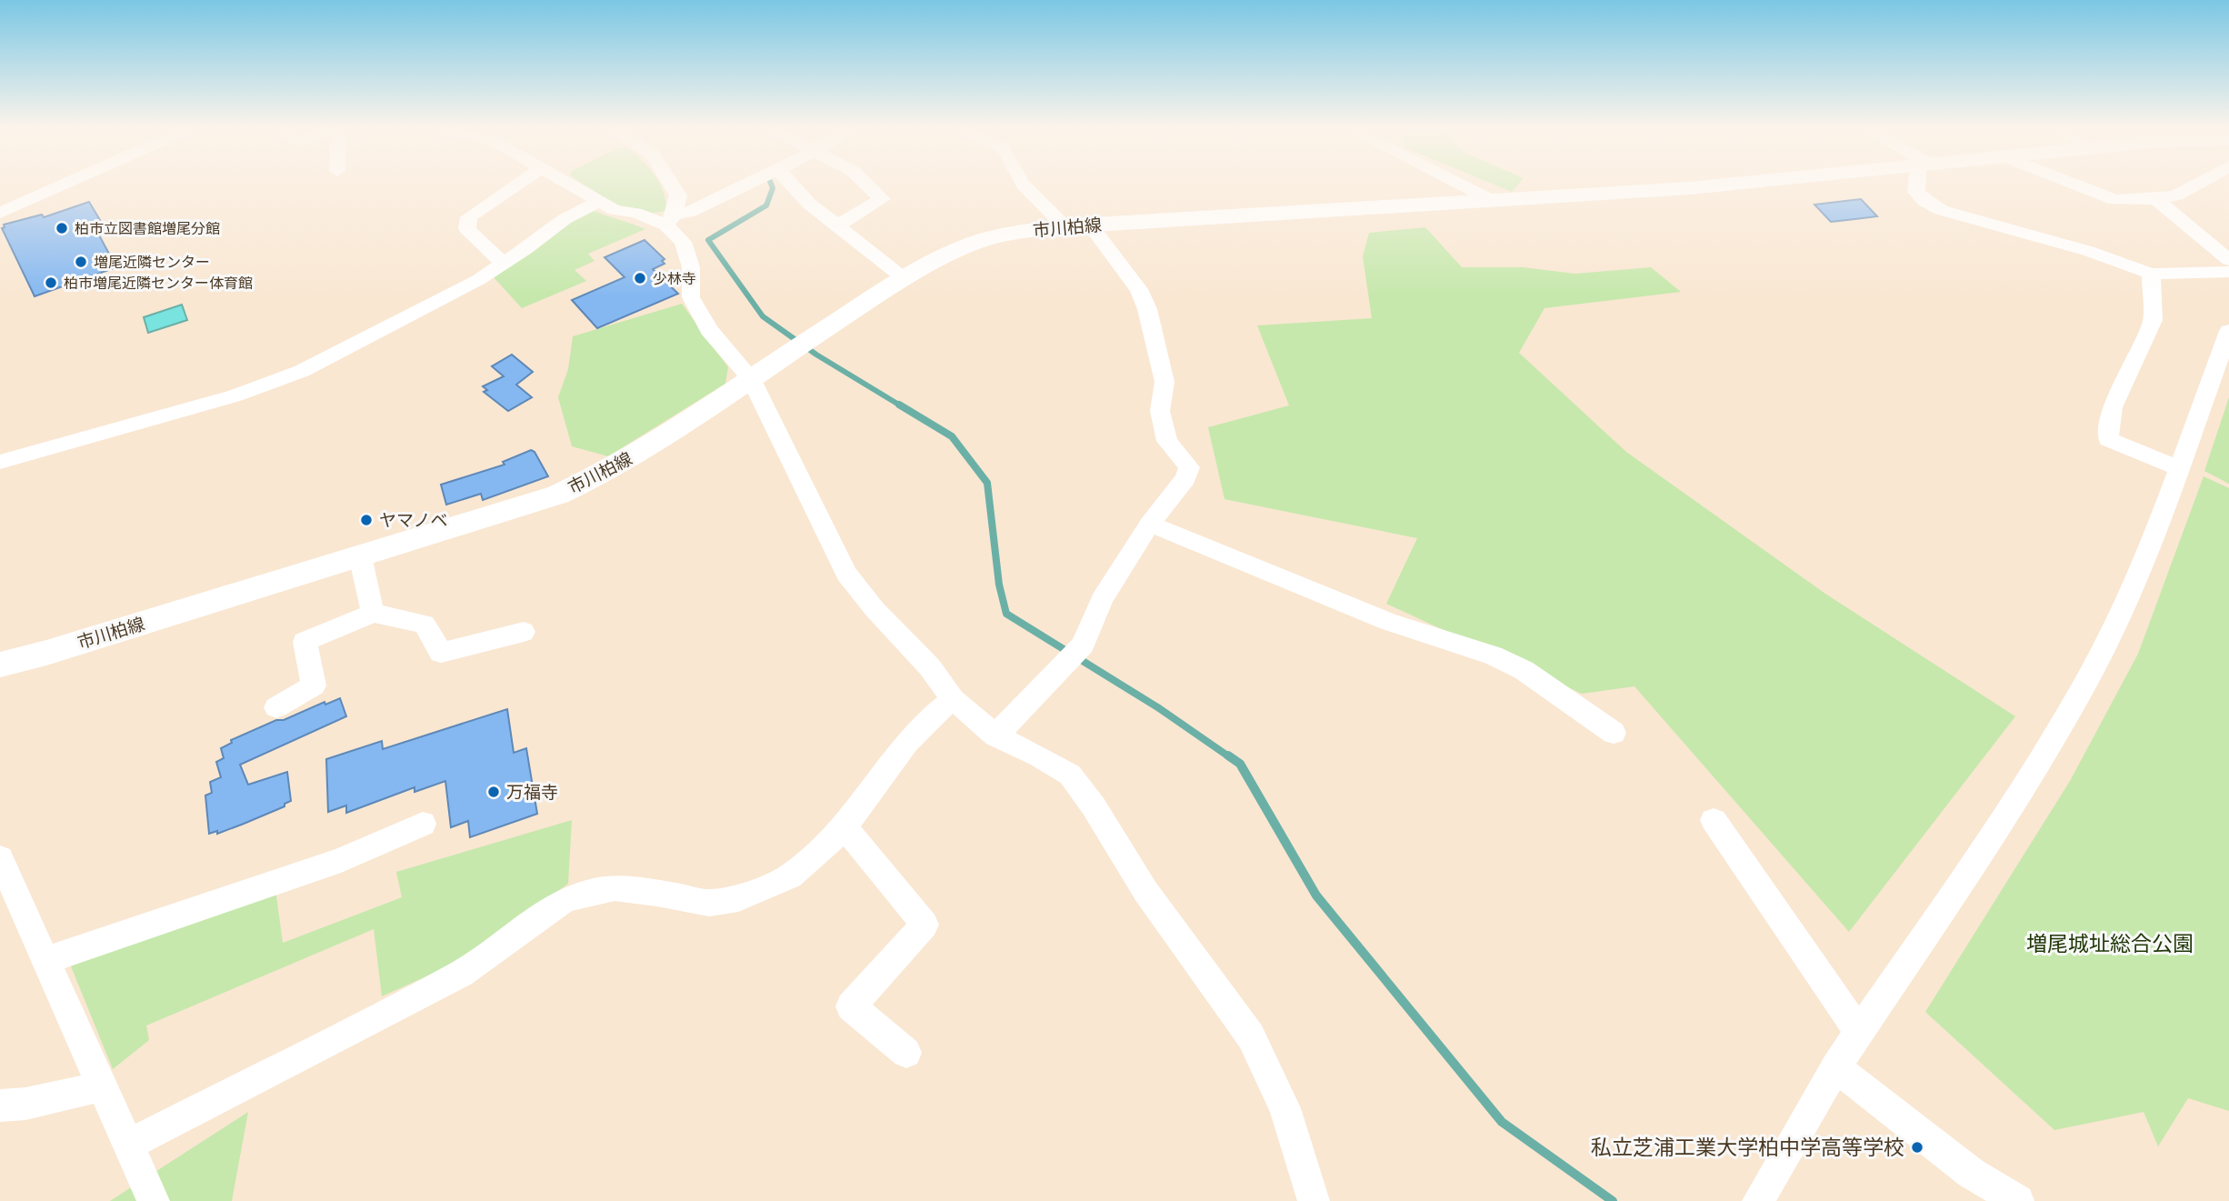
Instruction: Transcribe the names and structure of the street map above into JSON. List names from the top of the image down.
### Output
{
  "streets": {
    "main road": ["市川柏線"]
  },
  "parks": ["増尾城址総合公園"],
  "places": [
    "柏市立図書館増尾分館",
    "増尾近隣センター",
    "少林寺",
    "柏市増尾近隣センター体育館",
    "ヤマノベ",
    "万福寺",
    "私立芝浦工業大学柏中学高等学校"
  ]
}
